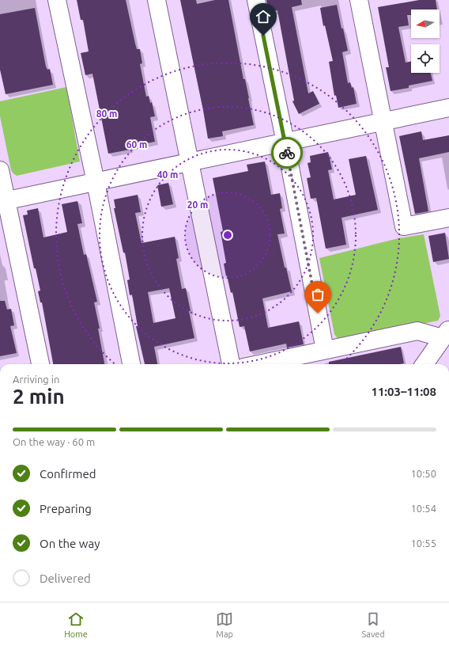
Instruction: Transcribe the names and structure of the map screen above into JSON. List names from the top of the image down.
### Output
{
  "north": "left",
  "page": {
    "heading": ["2 min", "Arriving in", "11:03–11:08"],
    "bar": "On the way · 60 m",
    "list": [
      ["Confirmed", "10:50"],
      ["Preparing", "10:54"],
      ["On the way", "10:55"],
      "Delivered"
    ],
    "tabs": ["Home", "Map", "Saved"]
  },
  "rings": [
    "80 m",
    "60 m",
    "40 m",
    "20 m"
  ]
}
